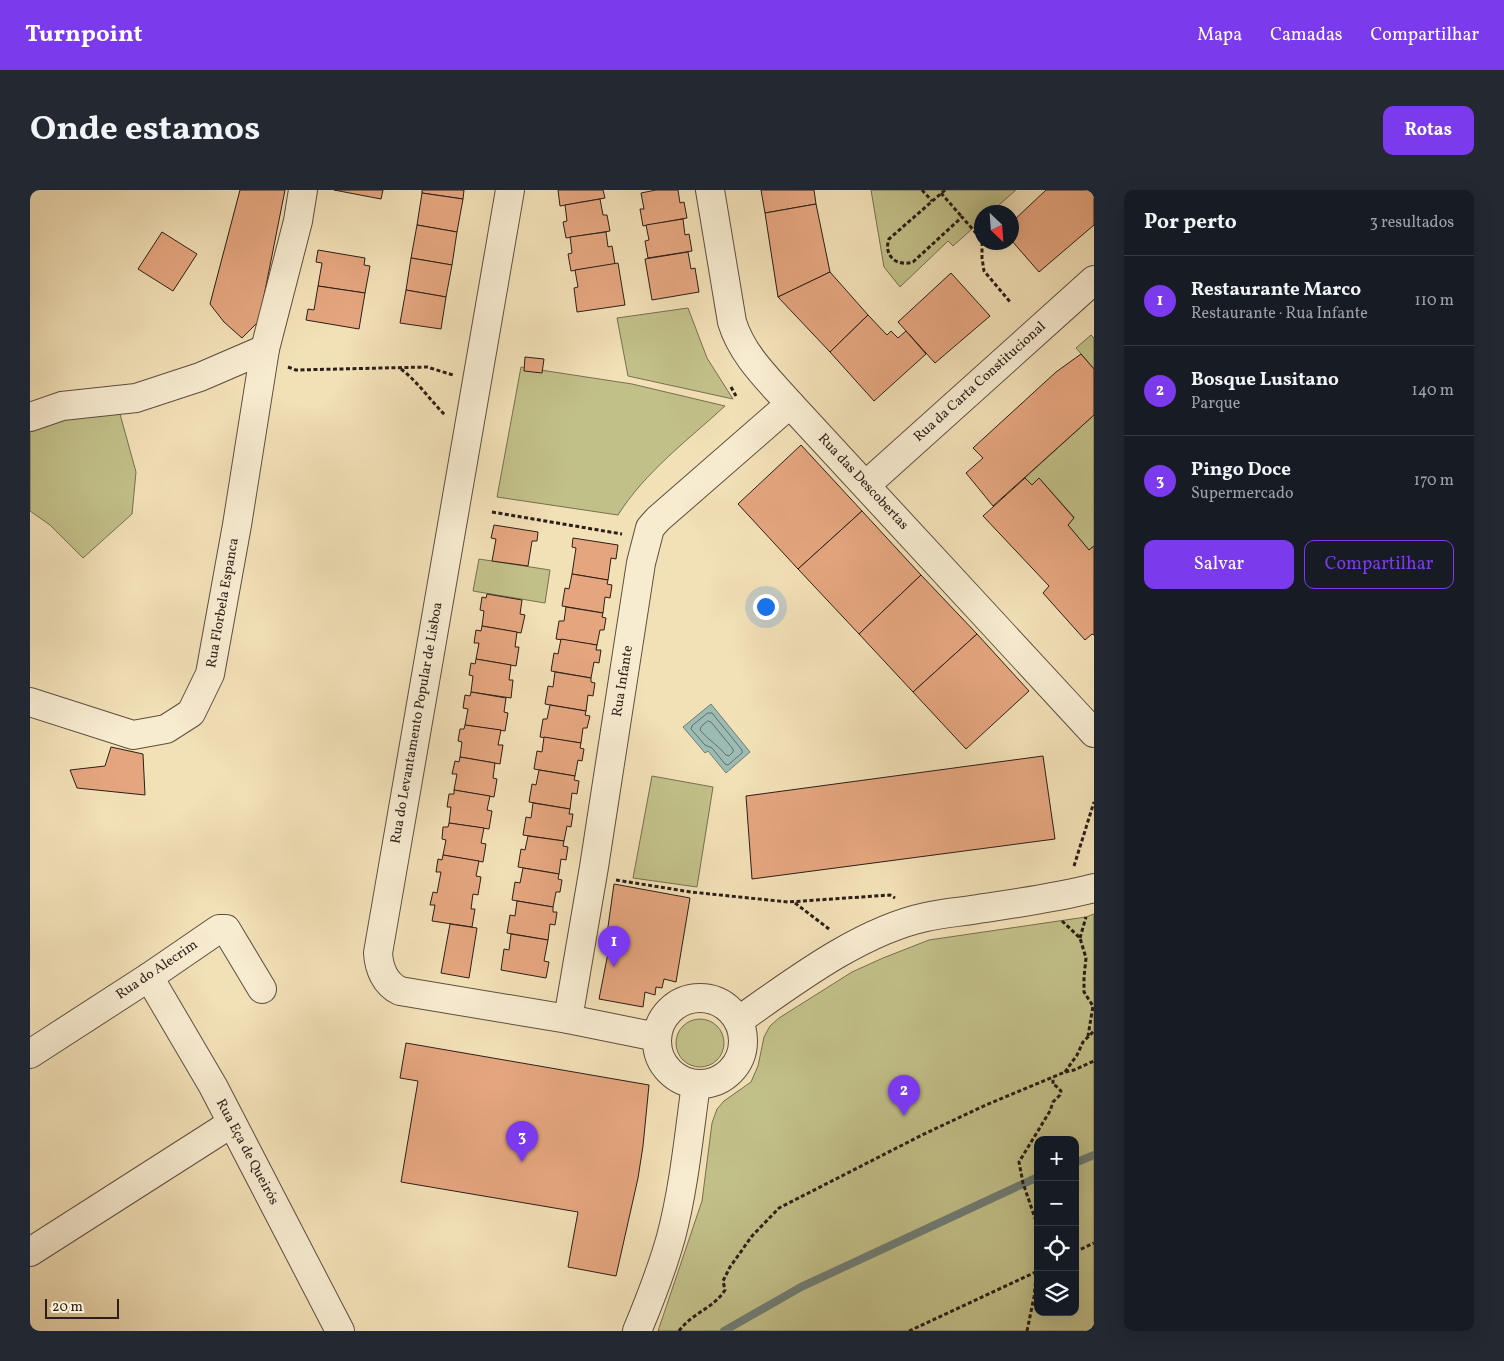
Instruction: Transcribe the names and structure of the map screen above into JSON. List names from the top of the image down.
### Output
{
  "streets": {
    "street": [
      "Rua da Carta Constitucional",
      "Rua das Descobertas",
      "Rua Florbela Espanca",
      "Rua Infante",
      "Rua do Levantamento Popular de Lisboa",
      "Rua do Alecrim",
      "Rua Eça de Queirós"
    ]
  },
  "crossings": [
    ["Rua da Carta Constitucional", "Rua das Descobertas"],
    ["Rua das Descobertas", "Rua Infante"],
    ["Rua Infante", "Rua do Levantamento Popular de Lisboa"],
    ["Rua do Alecrim", "Rua Eça de Queirós"]
  ],
  "scale_bar": "20 m",
  "north": "bottom right",
  "page": {
    "header": "Turnpoint",
    "nav": ["Mapa", "Camadas", "Compartilhar"],
    "title": "Onde estamos",
    "buttons": [
      "Rotas",
      ["Salvar", "Compartilhar"]
    ],
    "heading": ["Por perto", "3 resultados"],
    "list": [
      {
        "mark": "1",
        "name": "Restaurante Marco",
        "note": "Restaurante · Rua Infante",
        "value": "110 m"
      },
      {
        "mark": "2",
        "name": "Bosque Lusitano",
        "note": "Parque",
        "value": "140 m"
      },
      {
        "mark": "3",
        "name": "Pingo Doce",
        "note": "Supermercado",
        "value": "170 m"
      }
    ],
    "pins": ["1", "2", "3"],
    "map_buttons": ["+", "−"],
    "scale": "20 m"
  }
}
